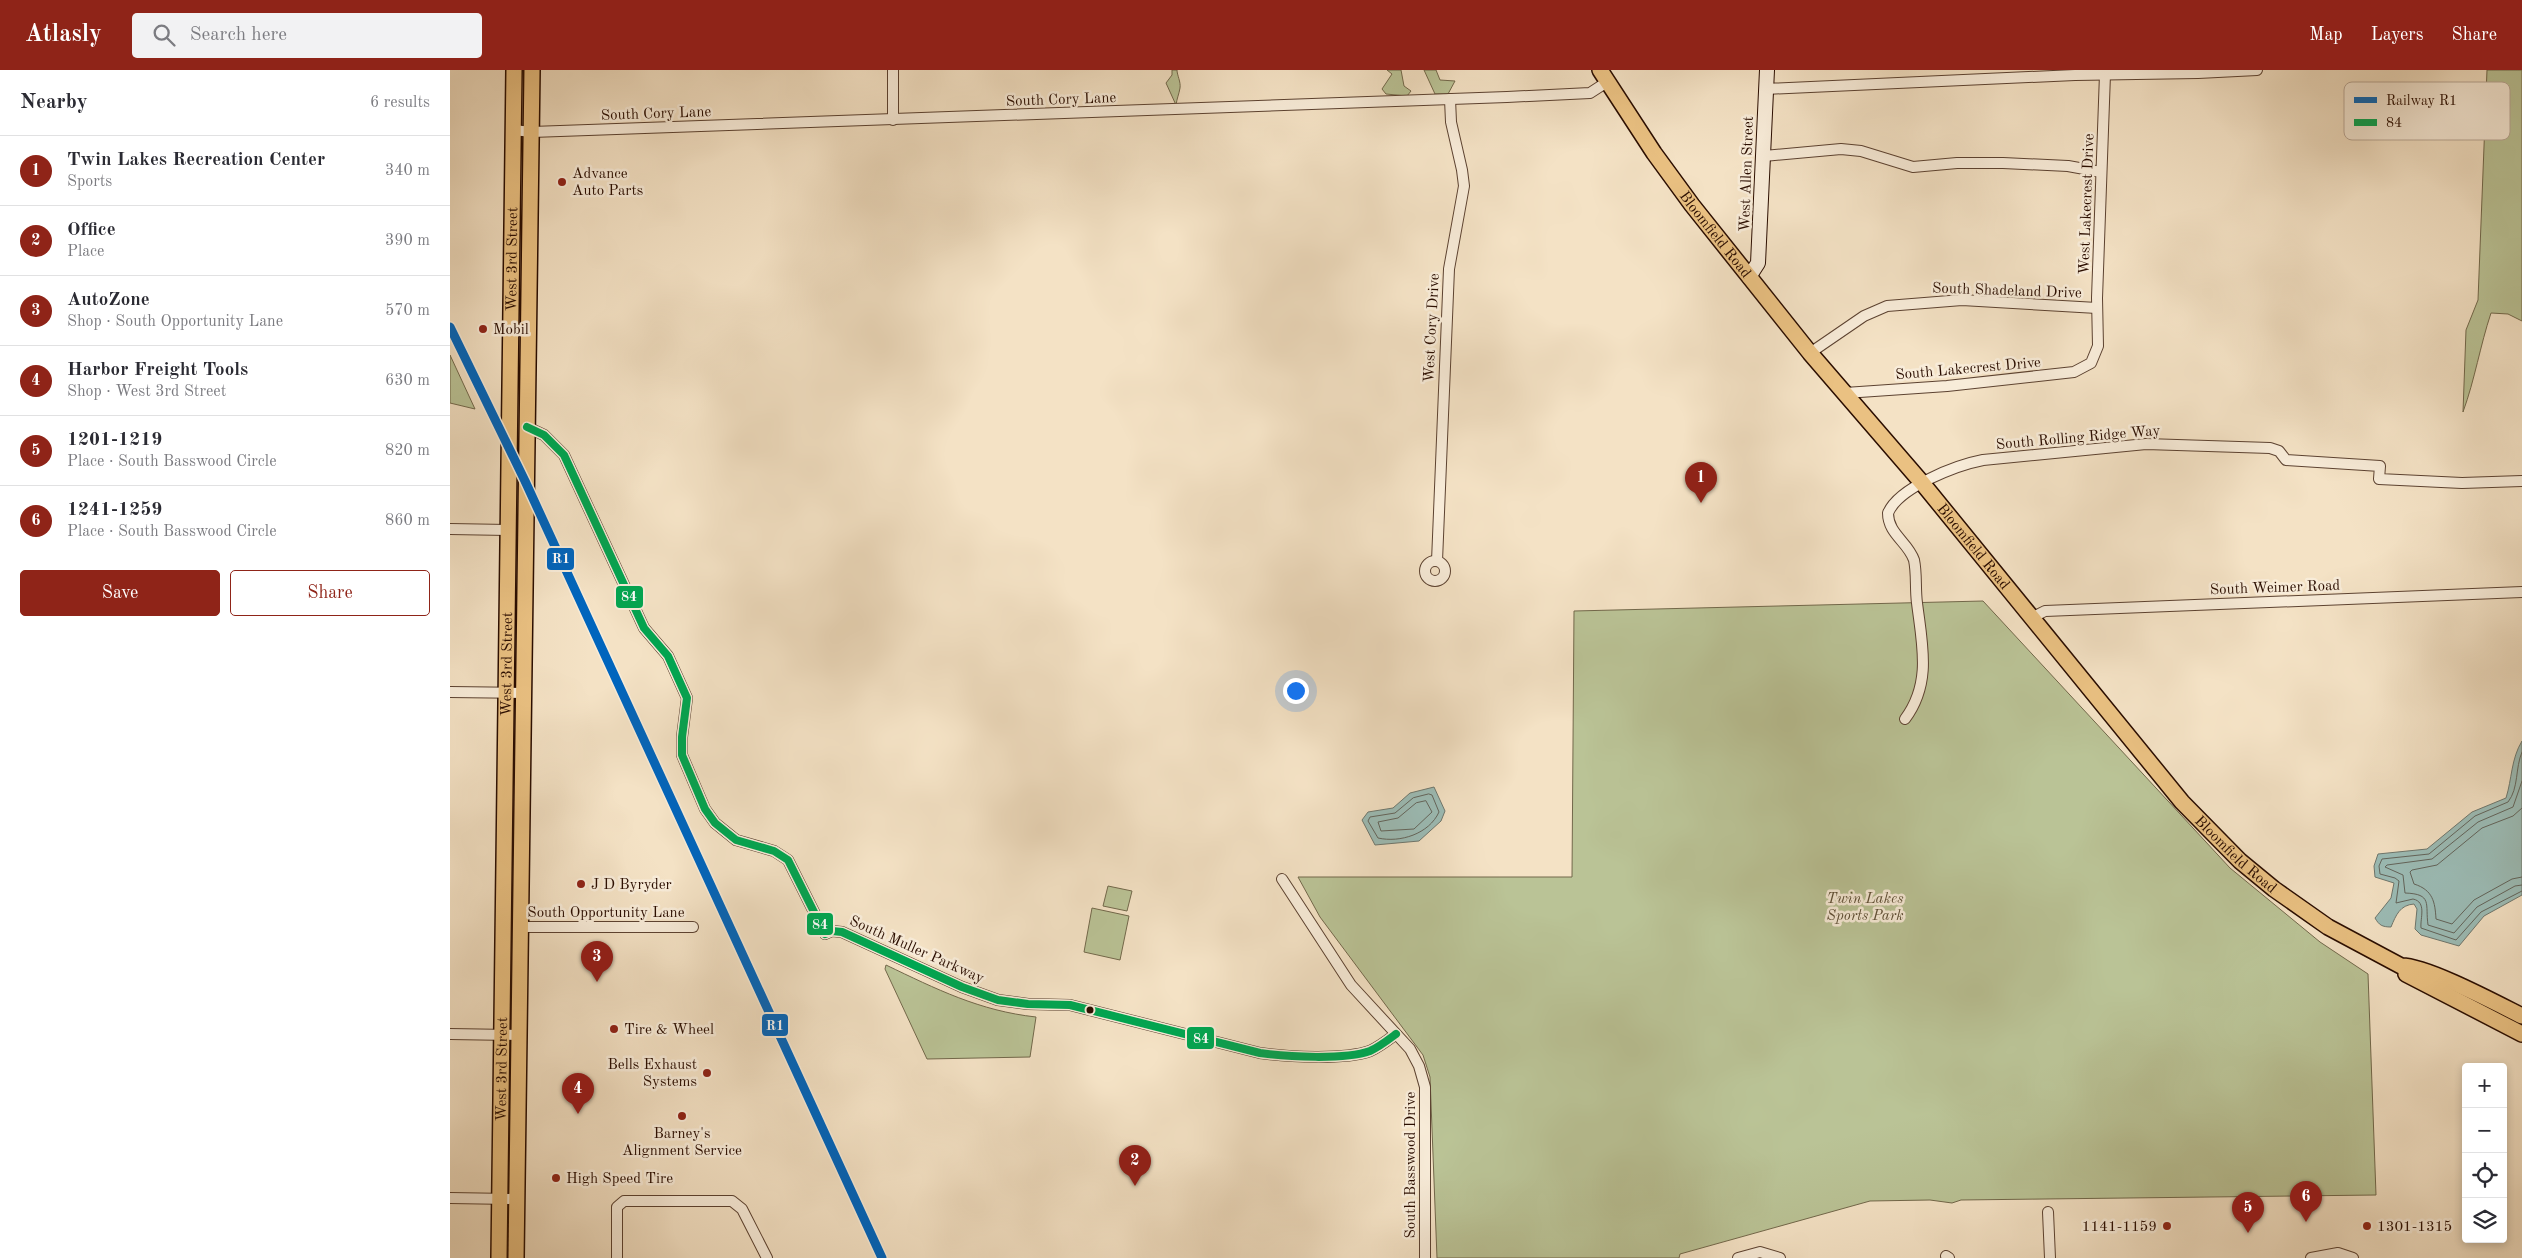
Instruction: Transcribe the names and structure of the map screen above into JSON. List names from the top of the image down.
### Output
{
  "streets": {
    "main road": ["Bloomfield Road", "West 3rd Street"],
    "street": [
      "South Cory Lane",
      "West Allen Street",
      "West Lakecrest Drive",
      "South Shadeland Drive",
      "West Cory Drive",
      "South Lakecrest Drive",
      "South Rolling Ridge Way",
      "South Weimer Road",
      "South Opportunity Lane",
      "South Muller Parkway",
      "South Basswood Drive"
    ]
  },
  "crossings": [
    ["South Cory Lane", "Bloomfield Road"],
    ["South Cory Lane", "West 3rd Street"],
    ["South Cory Lane", "West Cory Drive"],
    ["West Allen Street", "Bloomfield Road"],
    ["West Lakecrest Drive", "South Shadeland Drive"],
    ["West Lakecrest Drive", "South Lakecrest Drive"],
    ["Bloomfield Road", "South Shadeland Drive"],
    ["Bloomfield Road", "South Lakecrest Drive"],
    ["Bloomfield Road", "South Rolling Ridge Way"],
    ["Bloomfield Road", "South Weimer Road"],
    ["West 3rd Street", "South Opportunity Lane"],
    ["West 3rd Street", "South Muller Parkway"],
    ["South Muller Parkway", "South Basswood Drive"]
  ],
  "parks": ["Twin Lakes Sports Park"],
  "places": [
    "Advance Auto Parts",
    "Mobil",
    "J D Byryder",
    "Tire & Wheel",
    "Bells Exhaust Systems",
    "Barney's Alignment Service",
    "High Speed Tire",
    "1141-1159",
    "1301-1315"
  ],
  "lines": ["rail line R1", "transit line 84"],
  "legend": ["Railway R1", "84"],
  "page": {
    "header": "Atlasly",
    "search": "Search here",
    "nav": ["Map", "Layers", "Share"],
    "heading": ["Nearby", "6 results"],
    "list": [
      {
        "mark": "1",
        "name": "Twin Lakes Recreation Center",
        "note": "Sports",
        "value": "340 m"
      },
      {
        "mark": "2",
        "name": "Office",
        "note": "Place",
        "value": "390 m"
      },
      {
        "mark": "3",
        "name": "AutoZone",
        "note": "Shop · South Opportunity Lane",
        "value": "570 m"
      },
      {
        "mark": "4",
        "name": "Harbor Freight Tools",
        "note": "Shop · West 3rd Street",
        "value": "630 m"
      },
      {
        "mark": "5",
        "name": "1201-1219",
        "note": "Place · South Basswood Circle",
        "value": "820 m"
      },
      {
        "mark": "6",
        "name": "1241-1259",
        "note": "Place · South Basswood Circle",
        "value": "860 m"
      }
    ],
    "pins": [
      "1",
      "3",
      "4",
      "2",
      "6",
      "5"
    ],
    "buttons": ["Save", "Share"],
    "map_buttons": ["+", "−"]
  }
}
